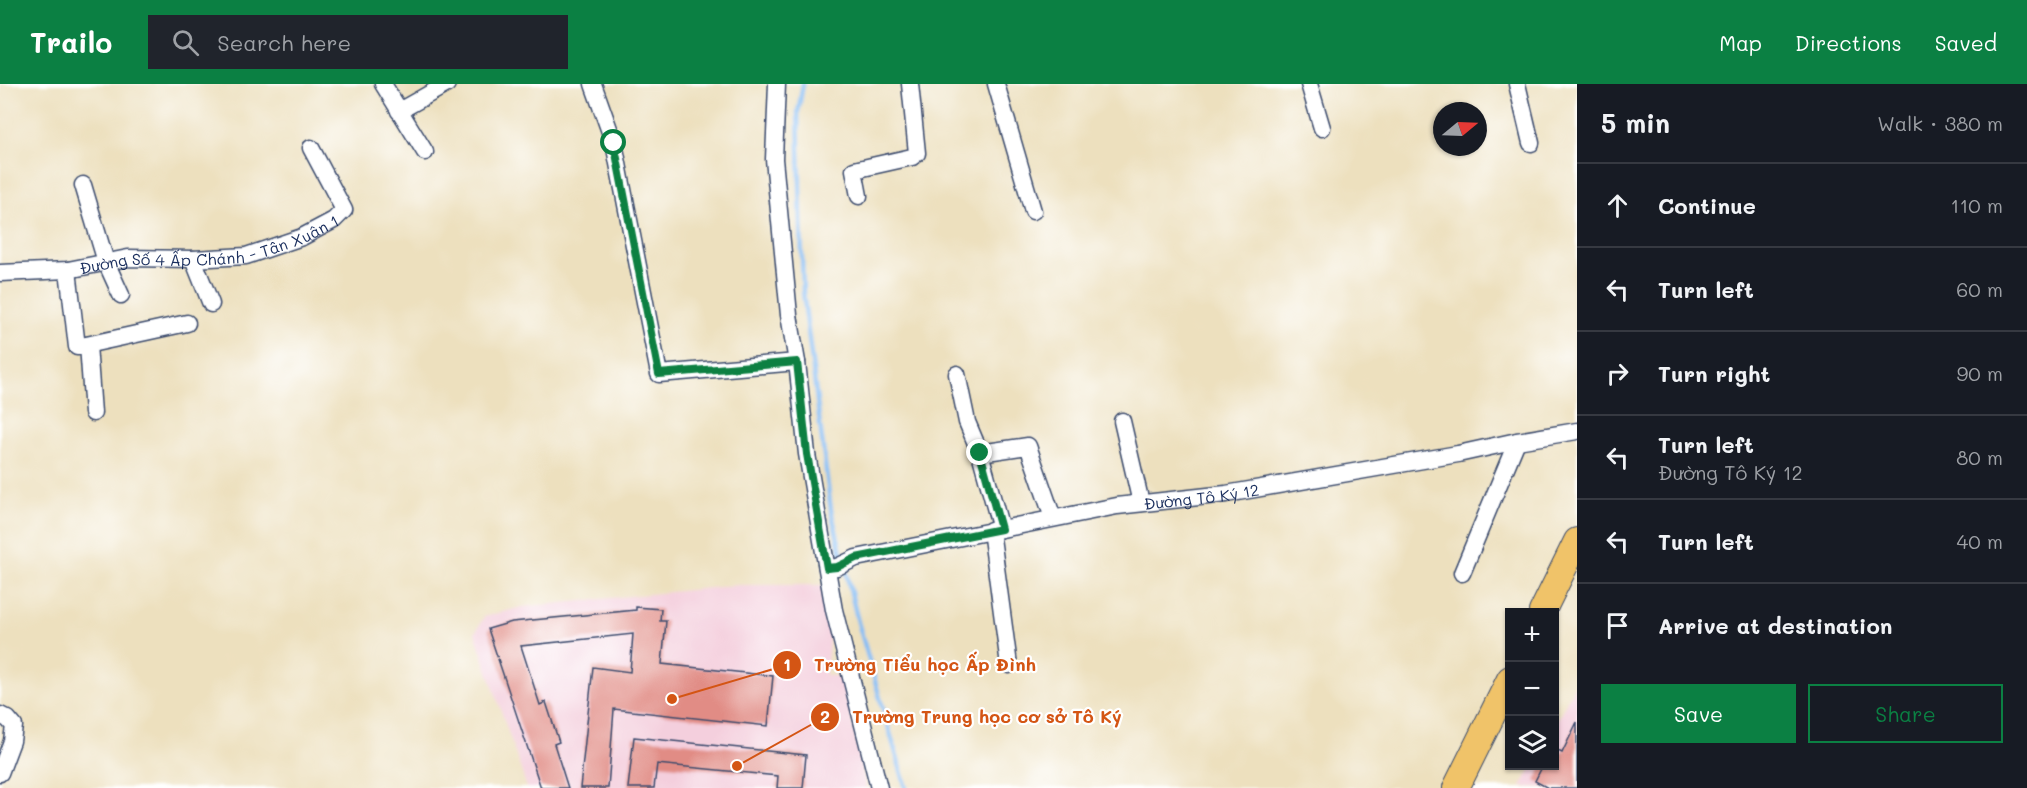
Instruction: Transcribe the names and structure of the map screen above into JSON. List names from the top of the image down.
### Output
{
  "streets": {
    "street": ["Đường Số 4 Ấp Chánh - Tân Xuân 1", "Đường Tô Ký 12"]
  },
  "places": ["Trường Tiểu học Ấp Đình", "Trường Trung học cơ sở Tô Ký"],
  "north": "right",
  "page": {
    "header": "Trailo",
    "search": "Search here",
    "nav": ["Map", "Directions", "Saved"],
    "heading": ["5 min", "Walk · 380 m"],
    "list": [
      ["Continue", "110 m"],
      ["Turn left", "60 m"],
      ["Turn right", "90 m"],
      ["Turn left", "Đường Tô Ký 12", "80 m"],
      ["Turn left", "40 m"],
      "Arrive at destination"
    ],
    "map_buttons": ["+", "−"],
    "buttons": ["Save", "Share"]
  }
}
